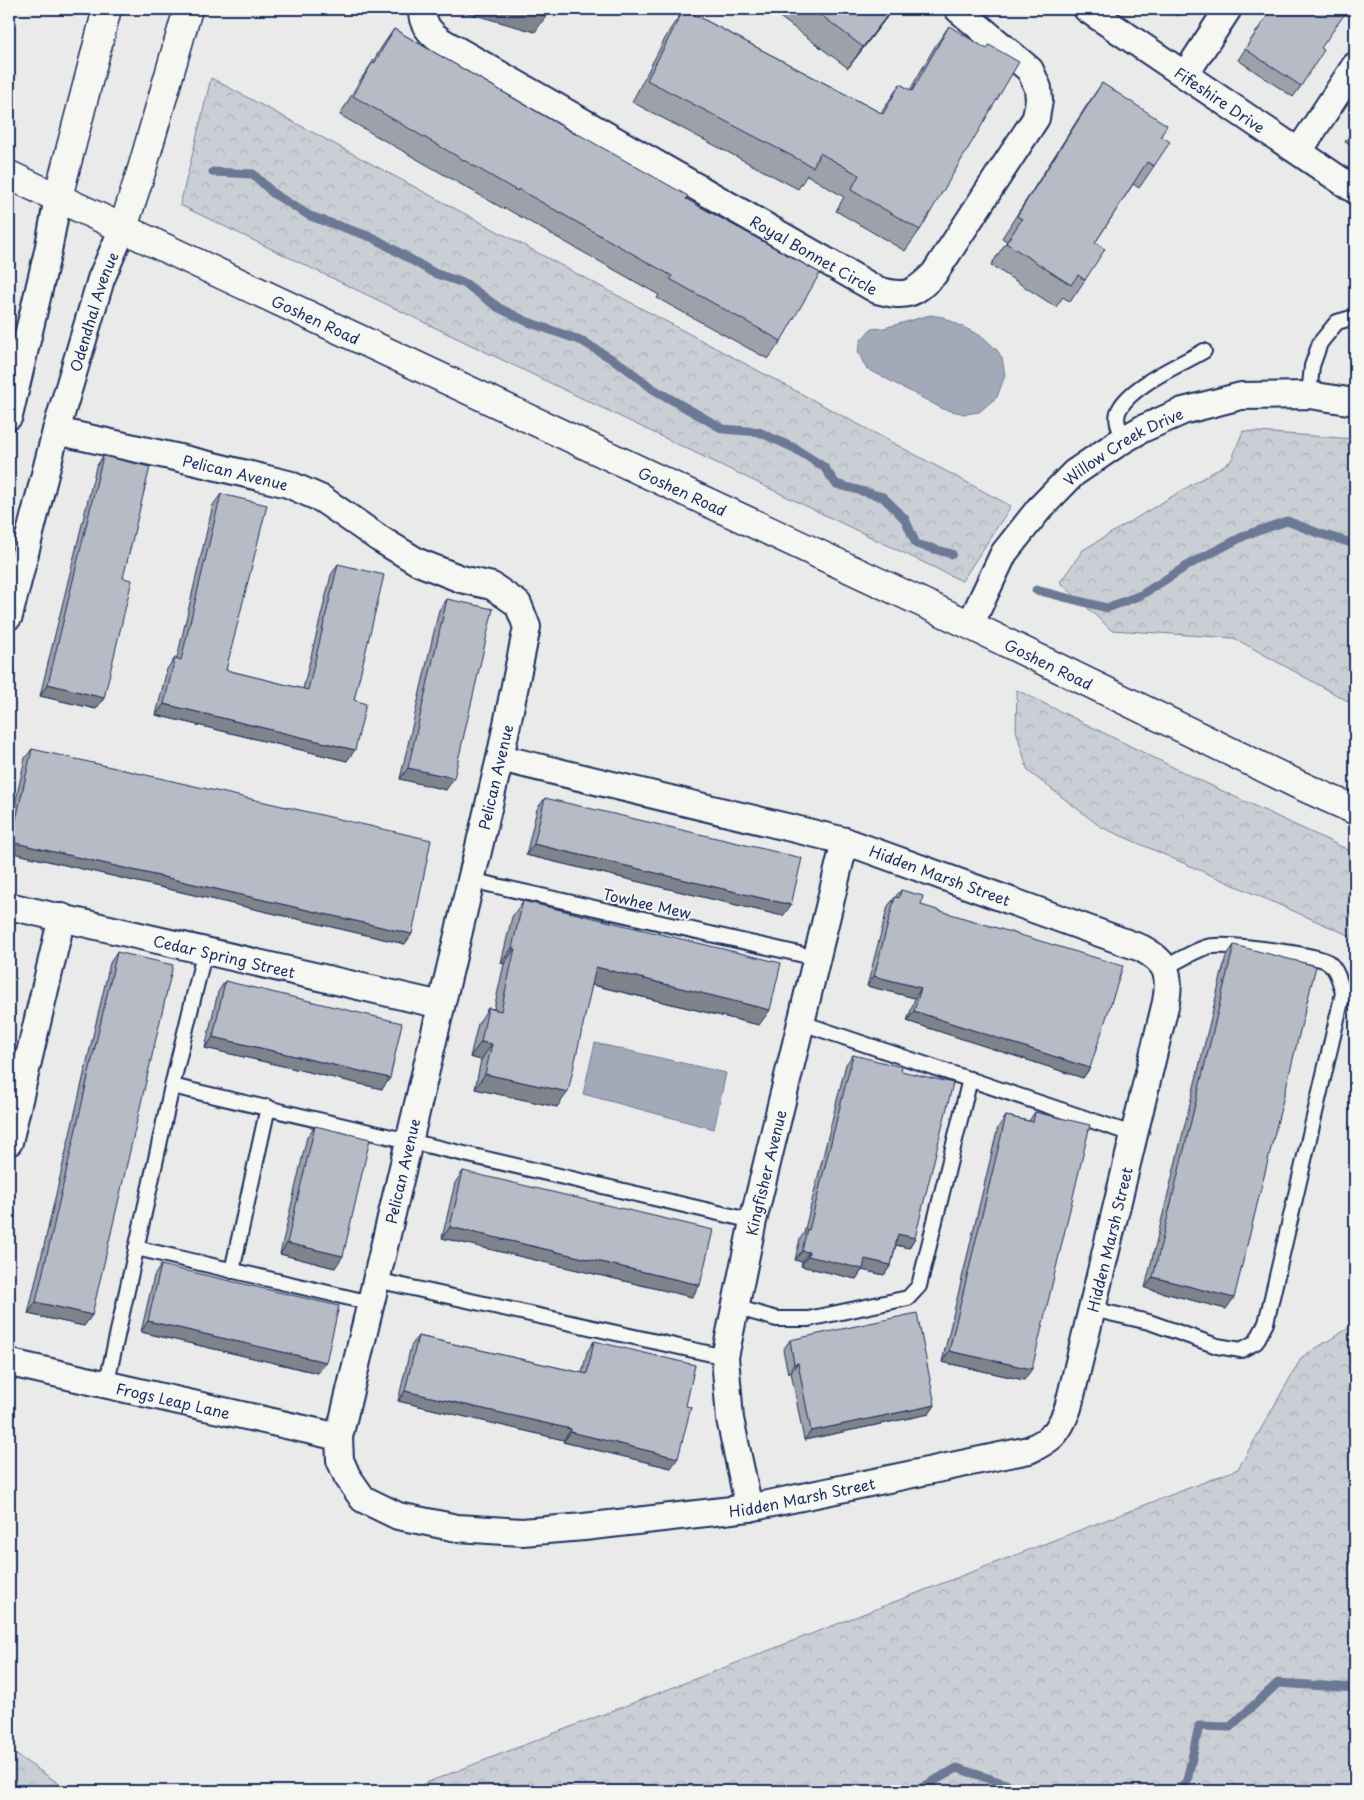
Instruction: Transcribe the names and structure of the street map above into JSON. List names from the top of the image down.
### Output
{
  "streets": {
    "street": [
      "Fifeshire Drive",
      "Royal Bonnet Circle",
      "Odendhal Avenue",
      "Goshen Road",
      "Willow Creek Drive",
      "Pelican Avenue",
      "Hidden Marsh Street",
      "Cedar Spring Street",
      "Kingfisher Avenue",
      "Frogs Leap Lane"
    ],
    "lane": ["Towhee Mew"]
  },
  "crossings": [
    ["Odendhal Avenue", "Goshen Road"],
    ["Odendhal Avenue", "Pelican Avenue"],
    ["Goshen Road", "Willow Creek Drive"],
    ["Pelican Avenue", "Hidden Marsh Street"],
    ["Pelican Avenue", "Towhee Mew"],
    ["Pelican Avenue", "Cedar Spring Street"],
    ["Pelican Avenue", "Frogs Leap Lane"],
    ["Hidden Marsh Street", "Kingfisher Avenue"],
    ["Hidden Marsh Street", "Frogs Leap Lane"],
    ["Towhee Mew", "Kingfisher Avenue"]
  ]
}
